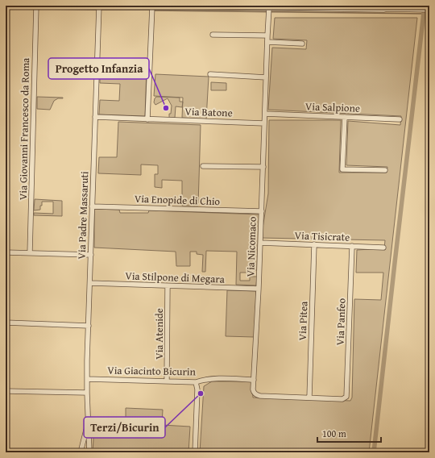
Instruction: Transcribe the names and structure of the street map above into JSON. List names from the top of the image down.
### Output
{
  "streets": {
    "street": [
      "Via Salpione",
      "Via Batone",
      "Via Giovanni Francesco da Roma",
      "Via Enopide di Chio",
      "Via Padre Massaruti",
      "Via Tisicrate",
      "Via Nicomaco",
      "Via Stilpone di Megara",
      "Via Pitea",
      "Via Panfeo",
      "Via Atenide",
      "Via Giacinto Bicurin"
    ]
  },
  "crossings": [
    ["Via Salpione", "Via Nicomaco"],
    ["Via Batone", "Via Padre Massaruti"],
    ["Via Batone", "Via Nicomaco"],
    ["Via Enopide di Chio", "Via Padre Massaruti"],
    ["Via Enopide di Chio", "Via Nicomaco"],
    ["Via Padre Massaruti", "Via Stilpone di Megara"],
    ["Via Padre Massaruti", "Via Giacinto Bicurin"],
    ["Via Tisicrate", "Via Nicomaco"],
    ["Via Tisicrate", "Via Pitea"],
    ["Via Tisicrate", "Via Panfeo"],
    ["Via Nicomaco", "Via Stilpone di Megara"],
    ["Via Nicomaco", "Via Pitea"],
    ["Via Nicomaco", "Via Panfeo"],
    ["Via Nicomaco", "Via Giacinto Bicurin"],
    ["Via Stilpone di Megara", "Via Atenide"],
    ["Via Atenide", "Via Giacinto Bicurin"]
  ],
  "places": ["Progetto Infanzia", "Terzi/Bicurin"],
  "scale_bar": "100 m"
}
